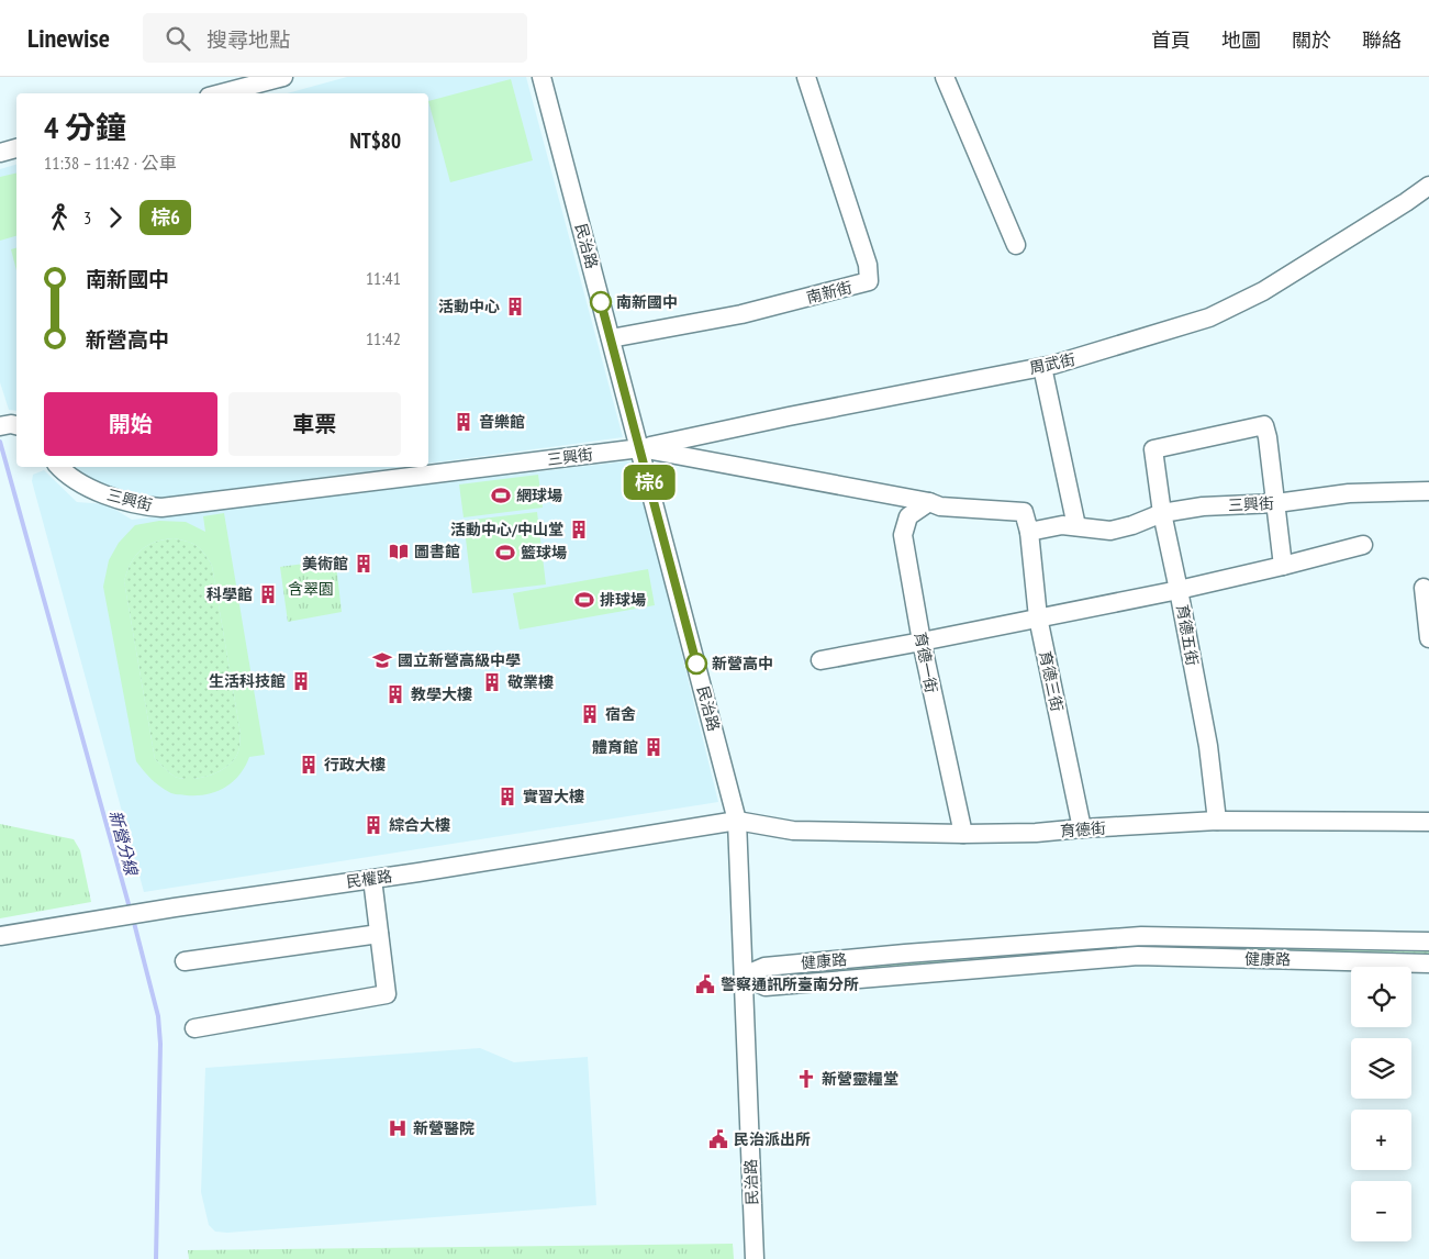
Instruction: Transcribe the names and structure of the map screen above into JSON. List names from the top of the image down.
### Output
{
  "streets": {
    "street": [
      "民治路",
      "南新街",
      "周武街",
      "三興街",
      "育德五街",
      "育德一街",
      "育德三街",
      "育德街",
      "民權路",
      "健康路"
    ]
  },
  "crossings": [
    ["民治路", "南新街"],
    ["民治路", "周武街"],
    ["民治路", "三興街"],
    ["民治路", "育德街"],
    ["民治路", "民權路"],
    ["民治路", "健康路"],
    ["周武街", "三興街"],
    ["三興街", "育德五街"],
    ["三興街", "育德一街"],
    ["三興街", "育德三街"],
    ["育德五街", "育德街"],
    ["育德一街", "育德街"],
    ["育德三街", "育德街"],
    ["育德街", "民權路"]
  ],
  "water": ["新營分線"],
  "parks": ["含翠園"],
  "places": {
    "other": ["南新國中", "新營高中"],
    "building": [
      "活動中心",
      "音樂館",
      "活動中心/中山堂",
      "美術館",
      "科學館",
      "生活科技館",
      "敬業樓",
      "教學大樓",
      "宿舍",
      "體育館",
      "行政大樓",
      "實習大樓",
      "綜合大樓"
    ],
    "sports": ["網球場", "籃球場", "排球場"],
    "library": ["圖書館"],
    "school or university": ["國立新營高級中學"],
    "public building": ["警察通訊所臺南分所", "民治派出所"],
    "church": ["新營靈糧堂"],
    "hospital": ["新營醫院"]
  },
  "lines": ["bus line 棕6"],
  "page": {
    "header": "Linewise",
    "search": "搜尋地點",
    "nav": [
      "首頁",
      "地圖",
      "關於",
      "聯絡"
    ],
    "on_map": "棕6",
    "heading": ["4 分鐘", "11:38 – 11:42 · 公車", "NT$80"],
    "legs": ["3", "棕6"],
    "list": [
      {
        "name": "南新國中",
        "value": "11:41"
      },
      {
        "name": "新營高中",
        "value": "11:42"
      }
    ],
    "buttons": ["開始", "車票"],
    "map_buttons": ["+", "−"]
  }
}
